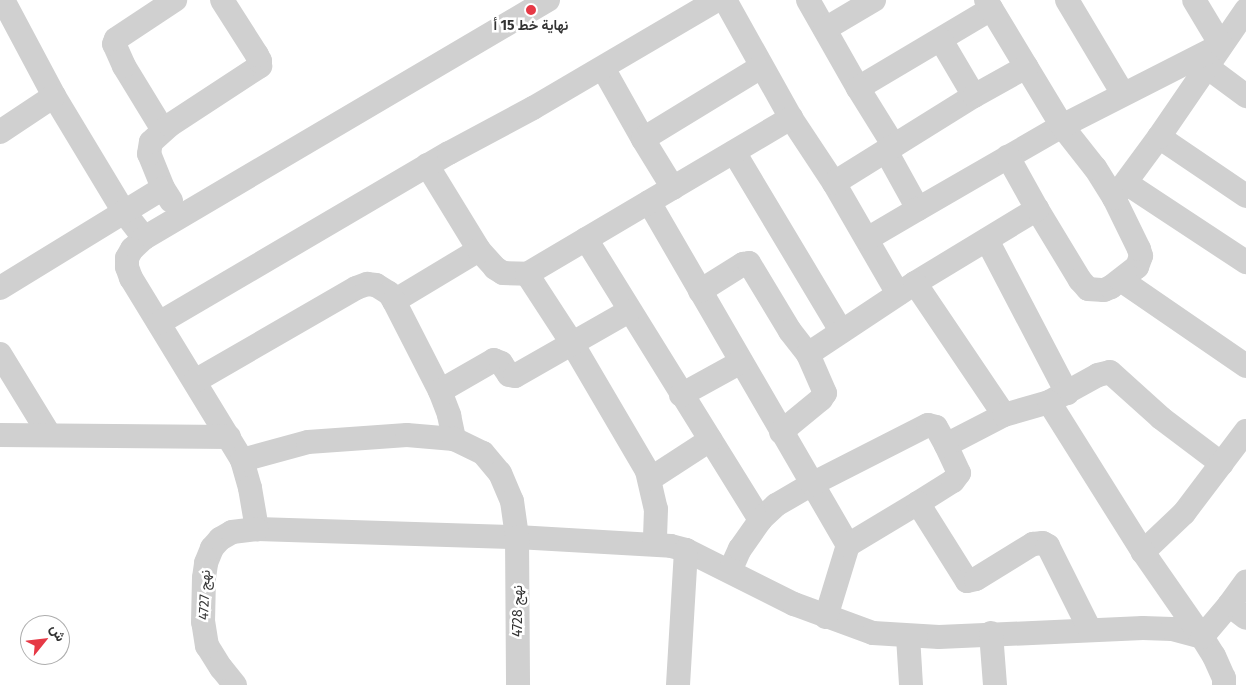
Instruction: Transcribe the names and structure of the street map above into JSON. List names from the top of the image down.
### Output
{
  "streets": {
    "street": ["نهج 4727", "نهج 4728"]
  },
  "crossings": [
    ["نهج 4727", "نهج 4728"]
  ],
  "places": ["نهاية خط 15 أ"],
  "north": "top right"
}
